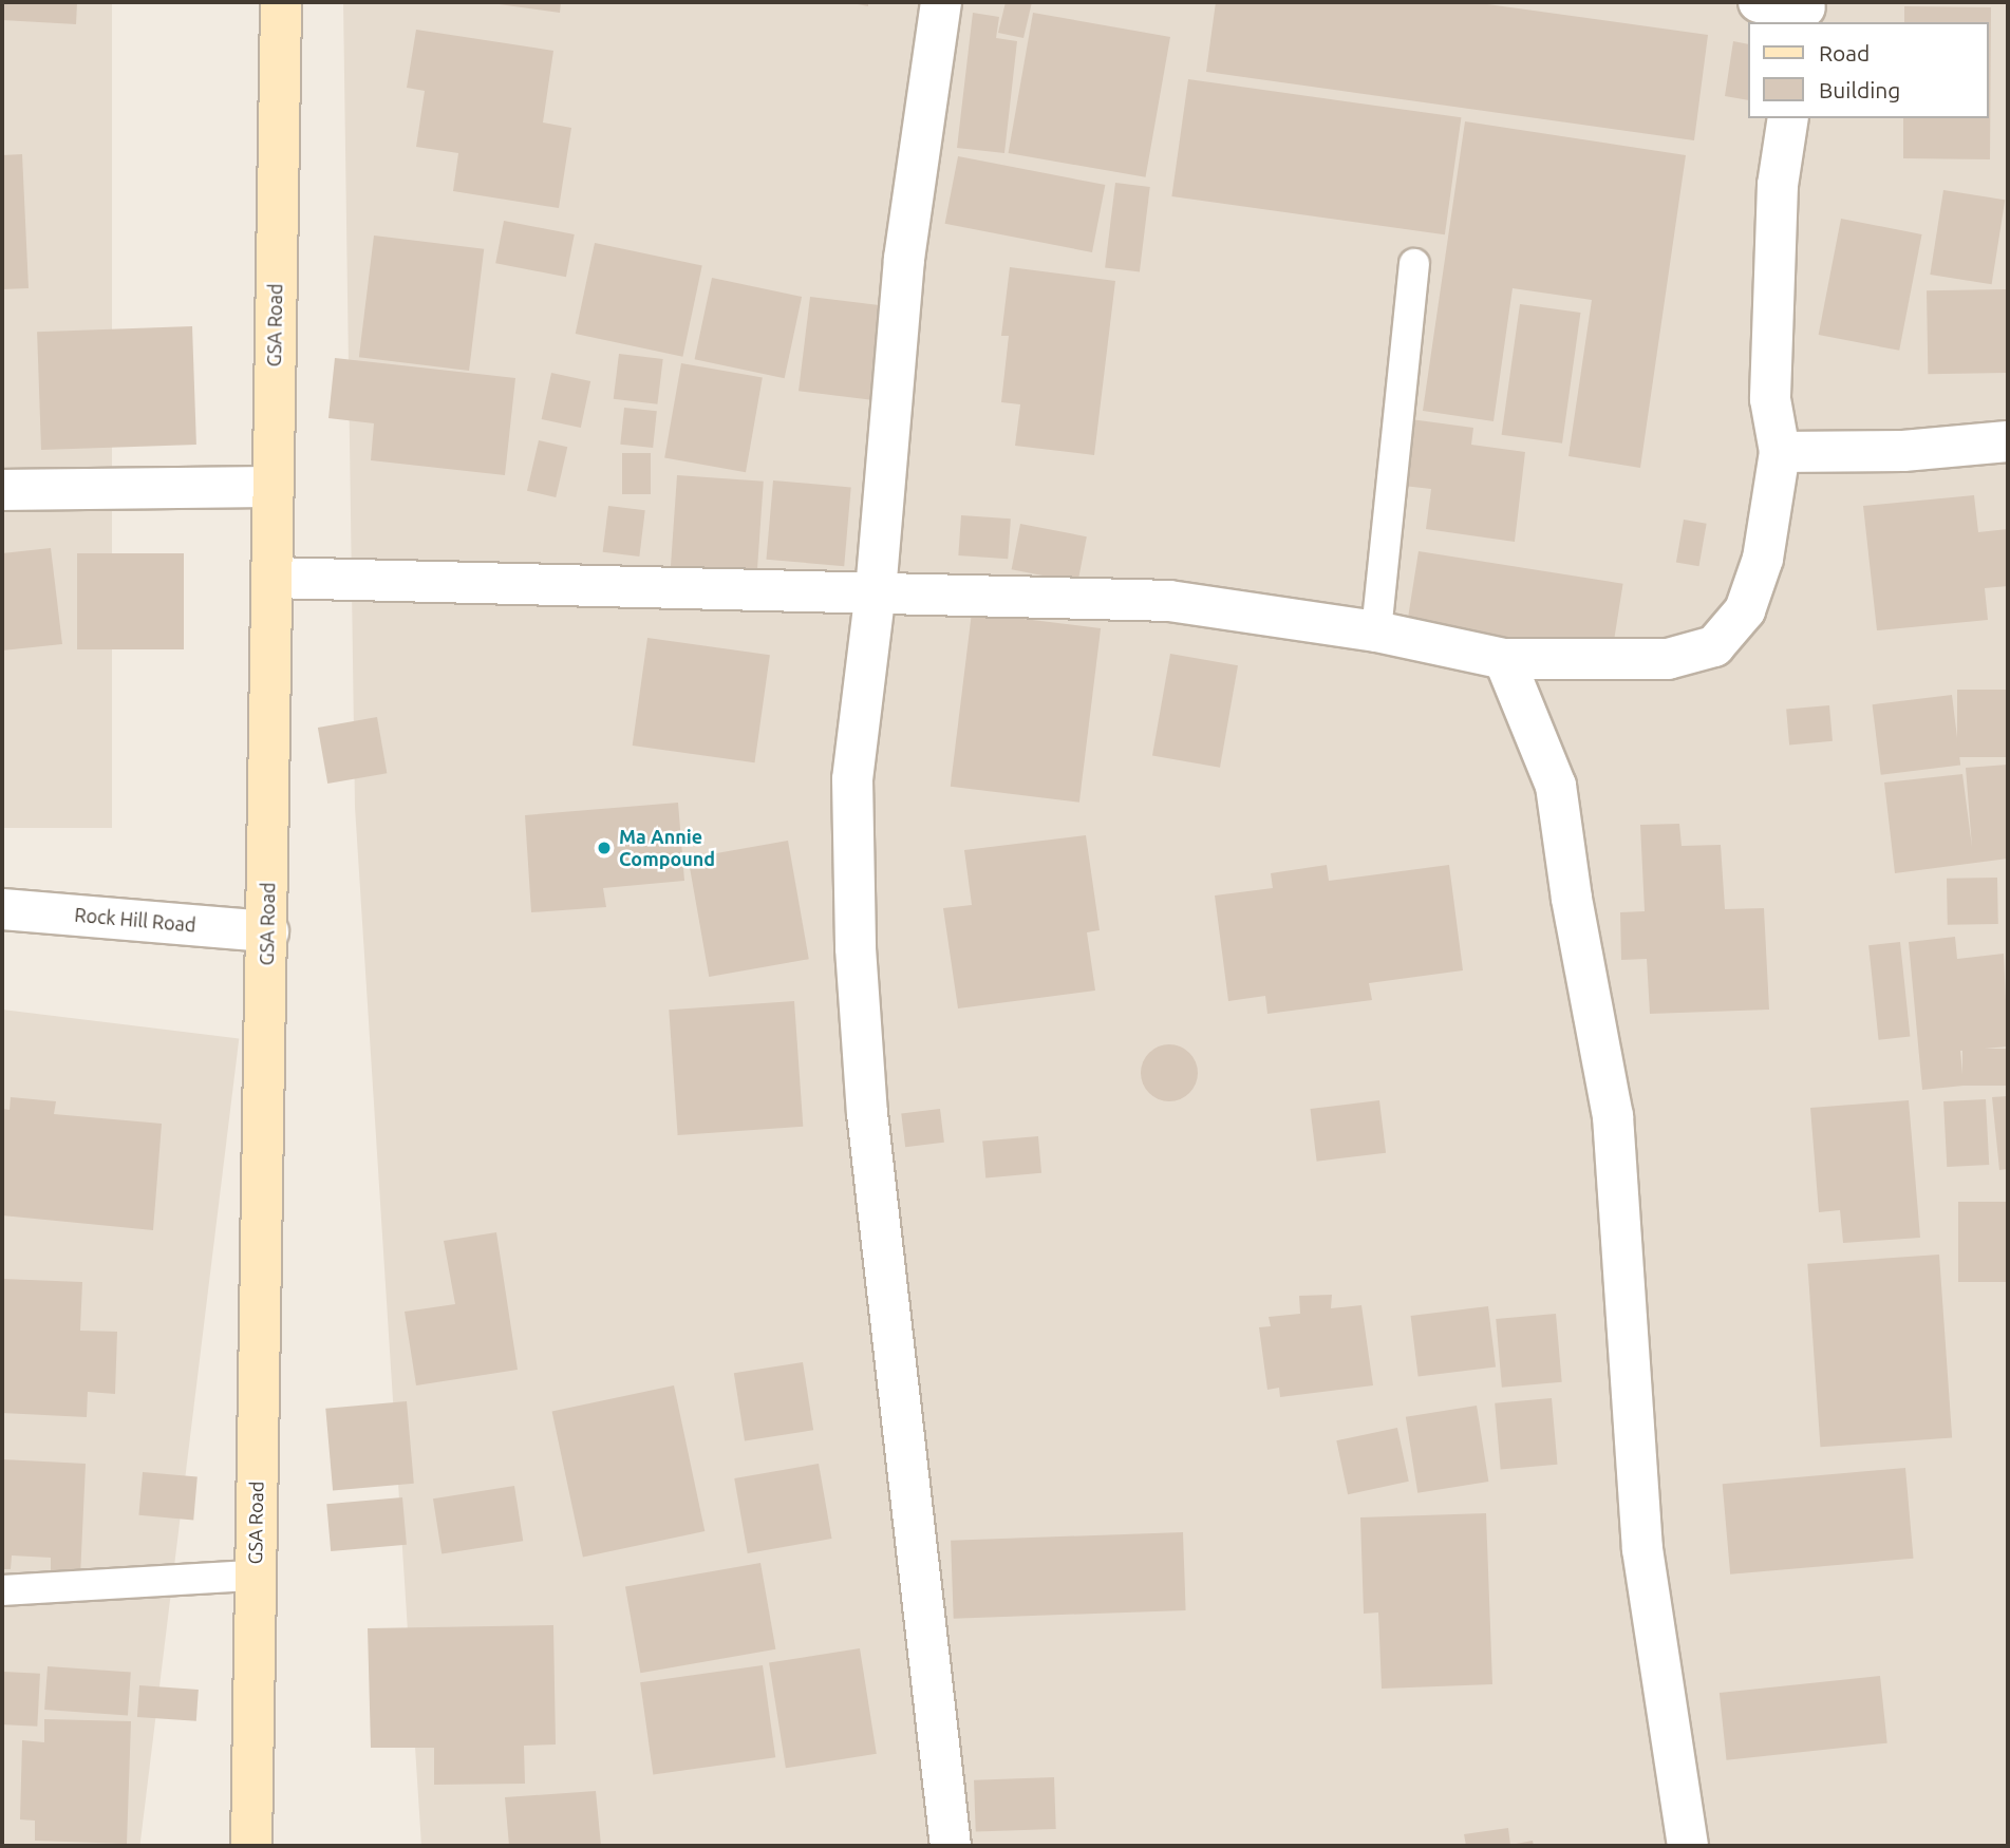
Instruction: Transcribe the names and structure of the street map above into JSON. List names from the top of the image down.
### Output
{
  "streets": {
    "street": ["GSA Road", "Rock Hill Road"]
  },
  "crossings": [
    ["GSA Road", "Rock Hill Road"]
  ],
  "places": ["Ma Annie Compound"],
  "legend": ["Road", "Building"]
}
